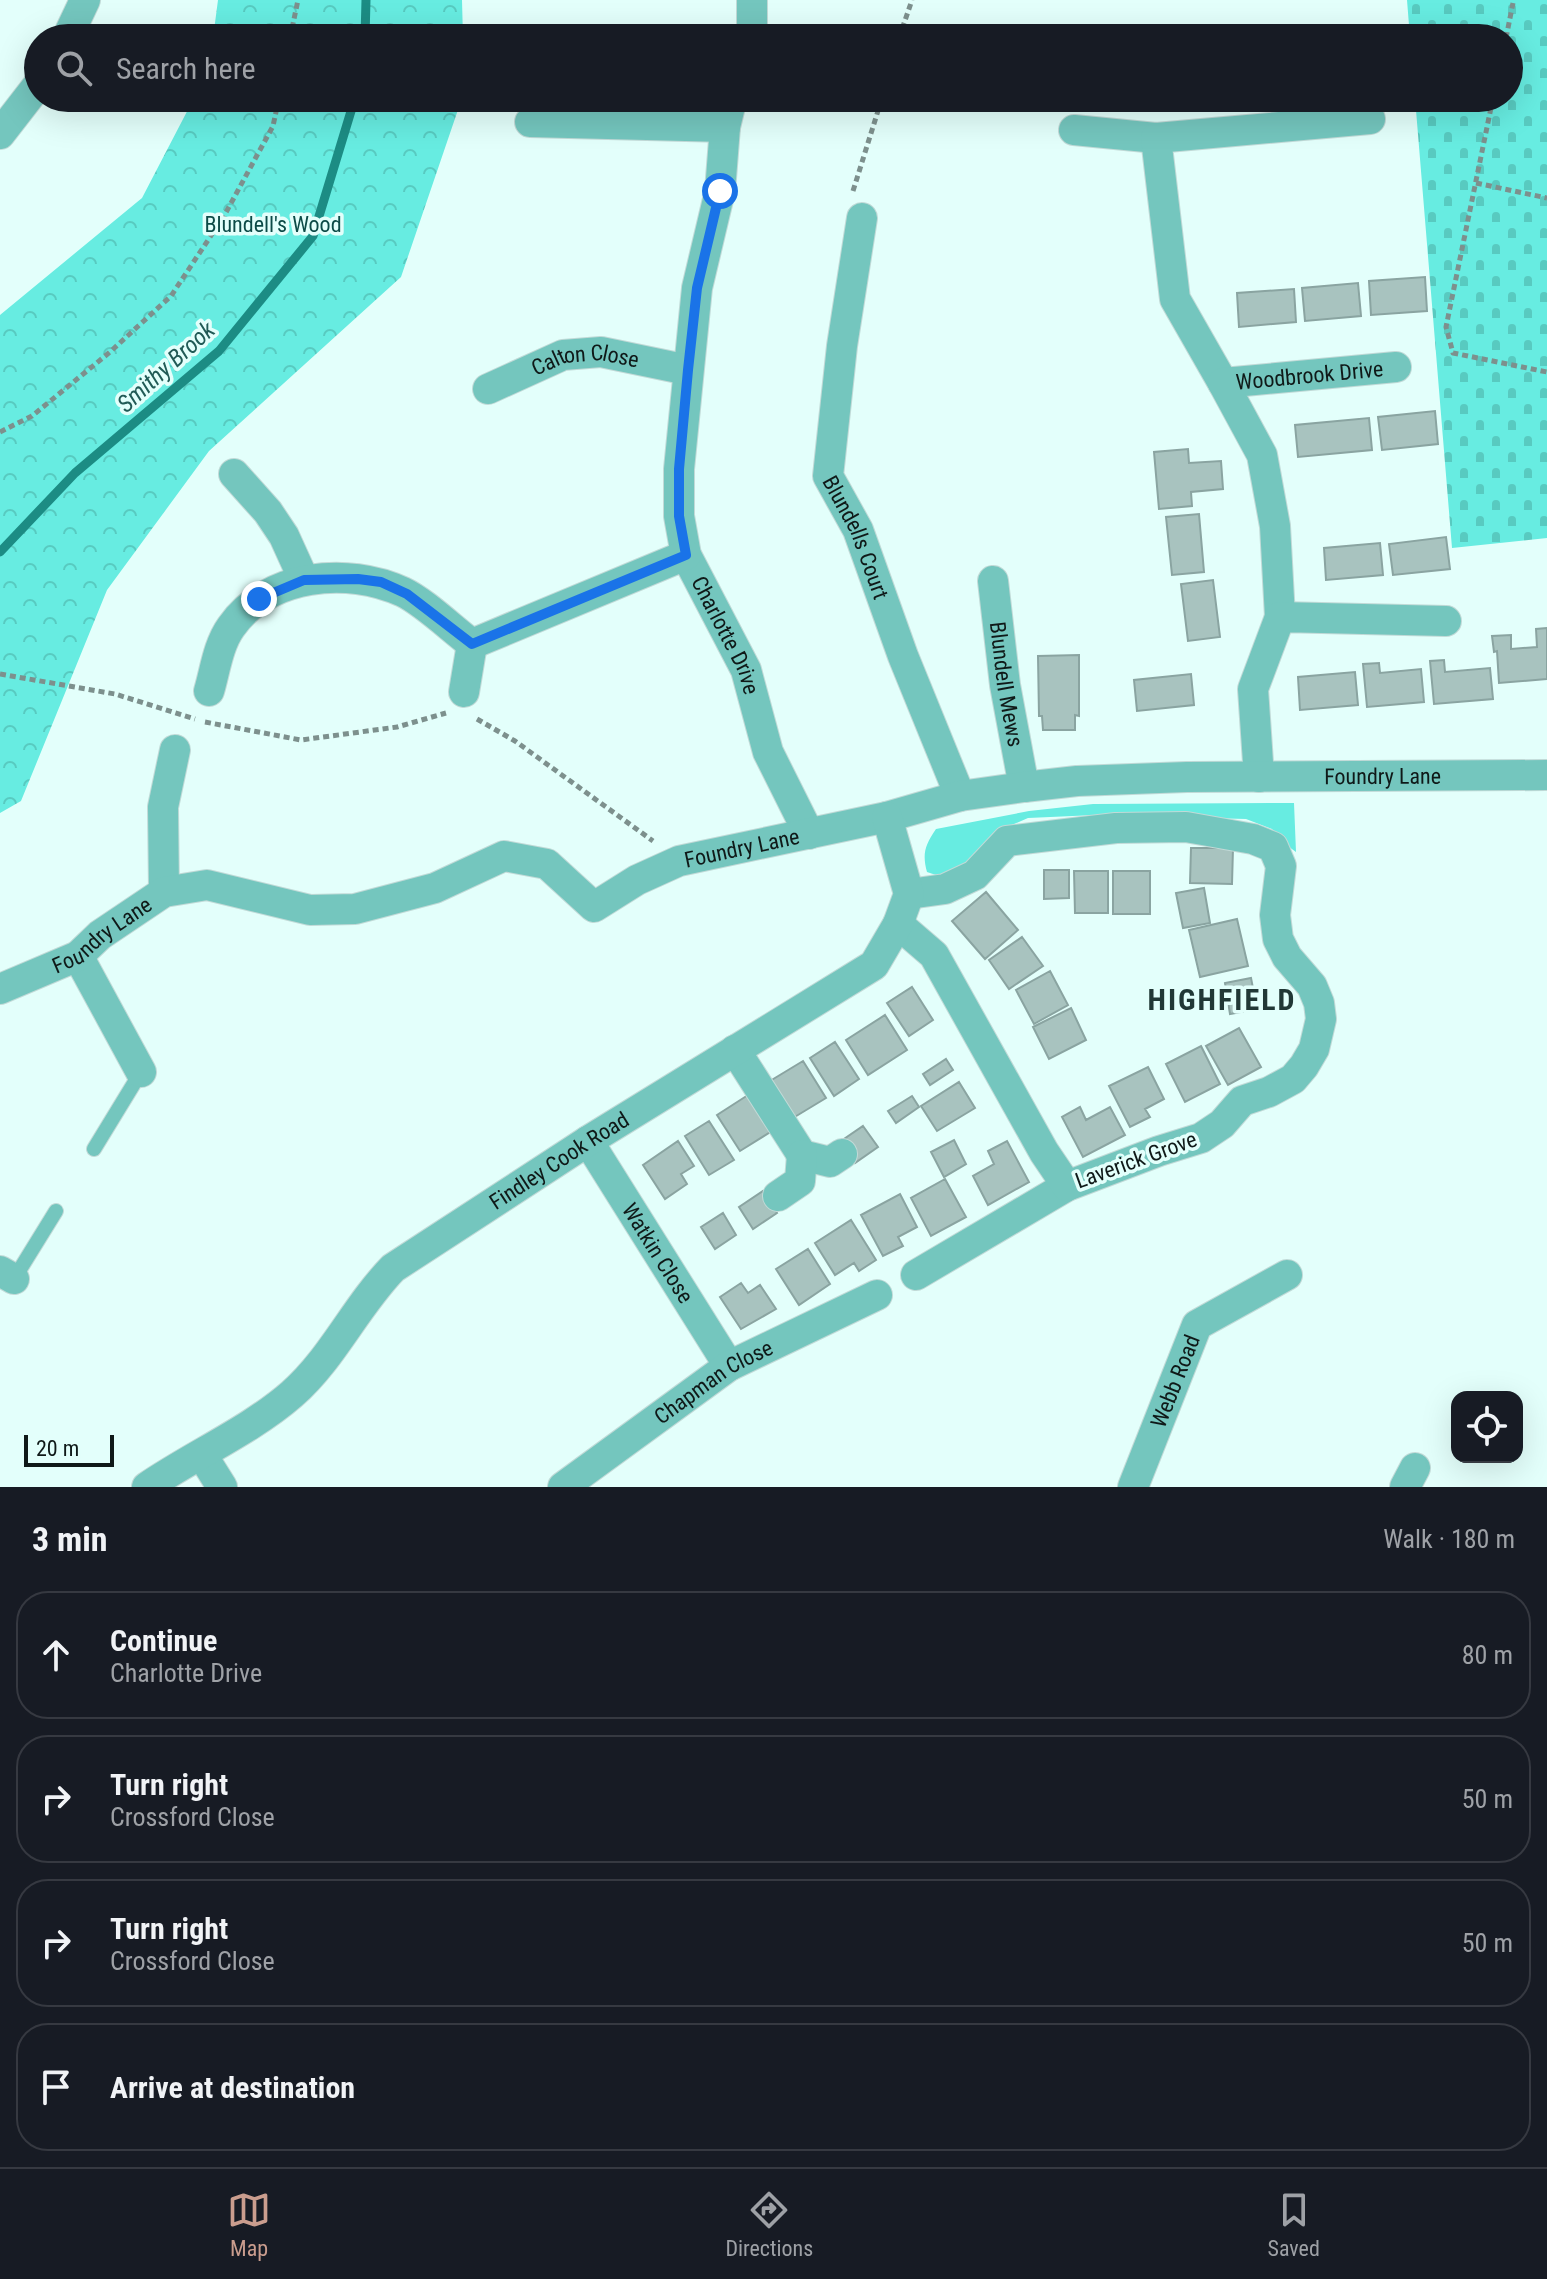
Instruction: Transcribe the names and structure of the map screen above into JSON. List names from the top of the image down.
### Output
{
  "streets": {
    "street": [
      "Calton Close",
      "Woodbrook Drive",
      "Blundells Court",
      "Charlotte Drive",
      "Blundell Mews",
      "Foundry Lane",
      "Laverick Grove",
      "Findley Cook Road",
      "Watkin Close",
      "Webb Road",
      "Chapman Close"
    ]
  },
  "crossings": [
    ["Calton Close", "Charlotte Drive"],
    ["Woodbrook Drive", "Foundry Lane"],
    ["Blundells Court", "Foundry Lane"],
    ["Charlotte Drive", "Foundry Lane"],
    ["Blundell Mews", "Foundry Lane"],
    ["Laverick Grove", "Findley Cook Road"],
    ["Findley Cook Road", "Watkin Close"],
    ["Watkin Close", "Chapman Close"]
  ],
  "districts": ["HIGHFIELD"],
  "water": ["Smithy Brook"],
  "parks": ["Blundell's Wood"],
  "scale_bar": "20 m",
  "page": {
    "search": "Search here",
    "scale": "20 m",
    "heading": ["3 min", "Walk · 180 m"],
    "list": [
      ["Continue", "Charlotte Drive", "80 m"],
      ["Turn right", "Crossford Close", "50 m"],
      ["Turn right", "Crossford Close", "50 m"],
      "Arrive at destination"
    ],
    "nav": ["Map", "Directions", "Saved"]
  }
}
